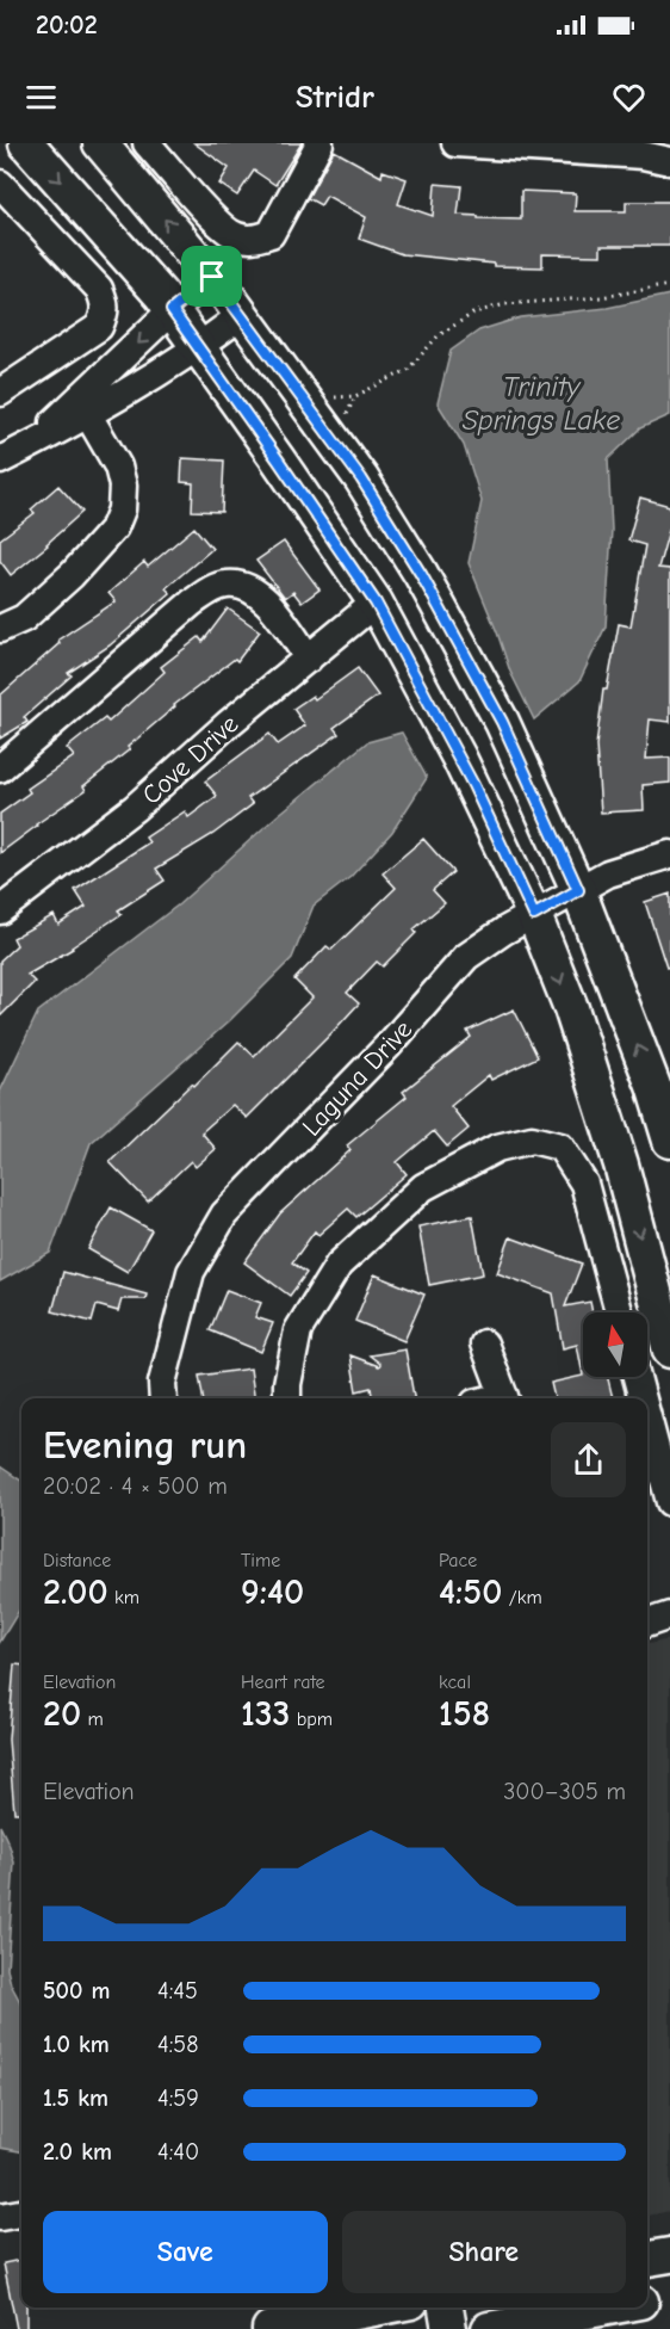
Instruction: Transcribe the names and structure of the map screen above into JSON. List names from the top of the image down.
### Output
{
  "streets": {
    "street": ["Cove Drive", "Laguna Drive"]
  },
  "water": ["Trinity Springs Lake"],
  "north": "top",
  "page": {
    "status": "20:02",
    "header": "Stridr",
    "heading": ["Evening run", "20:02 · 4 × 500 m"],
    "stats": [
      ["Distance", "2.00 km"],
      ["Time", "9:40"],
      ["Pace", "4:50 /km"],
      ["Elevation", "20 m"],
      ["Heart rate", "133 bpm"],
      ["kcal", "158"]
    ],
    "chart": ["Elevation", "300–305 m"],
    "list": [
      {
        "name": "500 m",
        "note": "4:45"
      },
      {
        "name": "1.0 km",
        "note": "4:58"
      },
      {
        "name": "1.5 km",
        "note": "4:59"
      },
      {
        "name": "2.0 km",
        "note": "4:40"
      }
    ],
    "buttons": ["Save", "Share"]
  }
}
